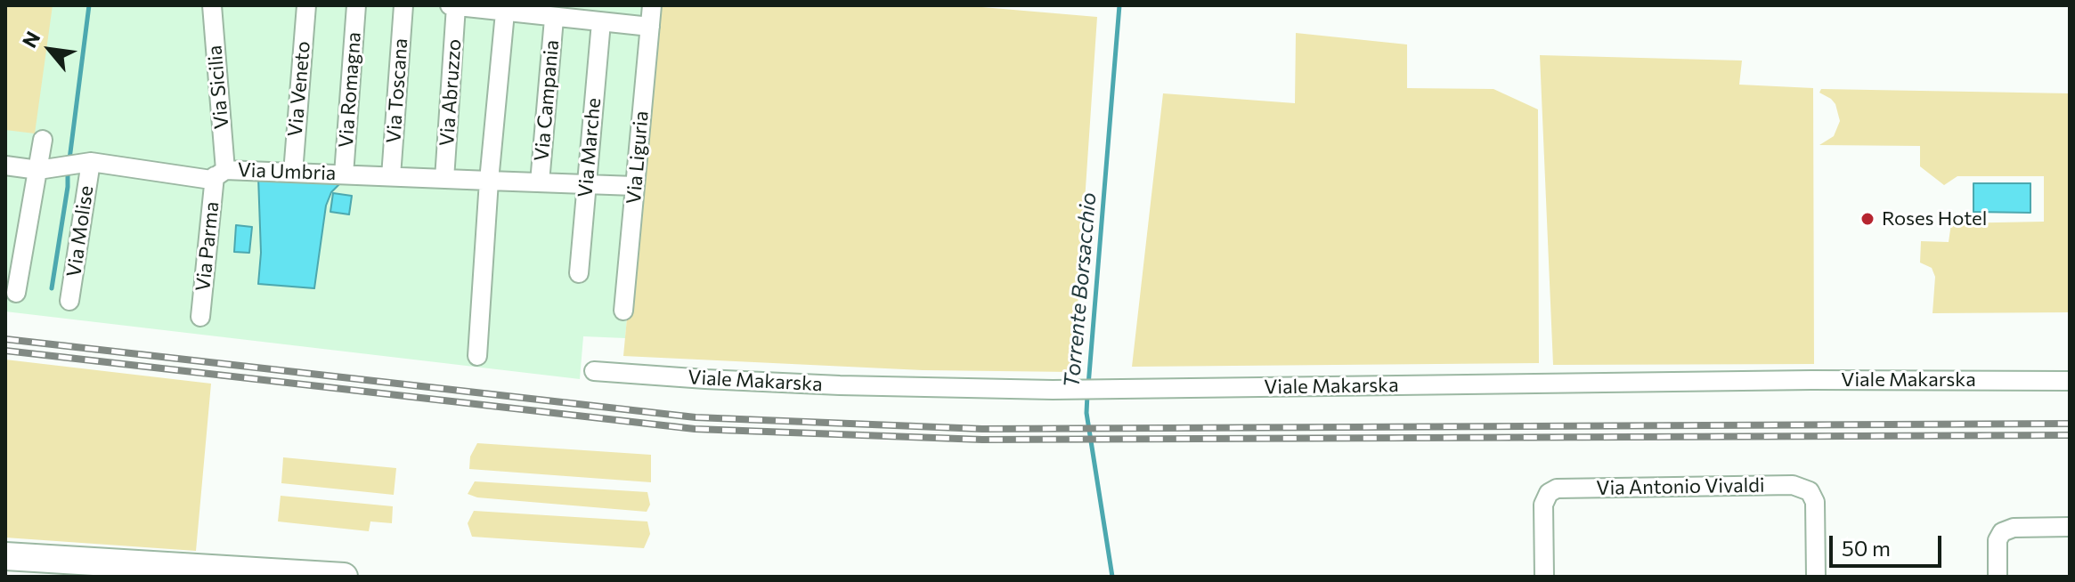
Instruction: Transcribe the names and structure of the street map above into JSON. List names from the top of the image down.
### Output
{
  "streets": {
    "street": [
      "Via Sicilia",
      "Via Veneto",
      "Via Romagna",
      "Via Toscana",
      "Via Abruzzo",
      "Via Campania",
      "Via Marche",
      "Via Liguria",
      "Via Umbria",
      "Via Molise",
      "Via Parma",
      "Viale Makarska",
      "Via Antonio Vivaldi"
    ]
  },
  "crossings": [
    ["Via Sicilia", "Via Umbria"],
    ["Via Sicilia", "Via Parma"],
    ["Via Veneto", "Via Umbria"],
    ["Via Romagna", "Via Umbria"],
    ["Via Toscana", "Via Umbria"],
    ["Via Abruzzo", "Via Umbria"],
    ["Via Campania", "Via Umbria"],
    ["Via Marche", "Via Umbria"],
    ["Via Liguria", "Via Umbria"],
    ["Via Umbria", "Via Molise"],
    ["Via Umbria", "Via Parma"]
  ],
  "water": ["Torrente Borsacchio"],
  "places": ["Roses Hotel"],
  "scale_bar": "50 m",
  "north": "top left"
}
